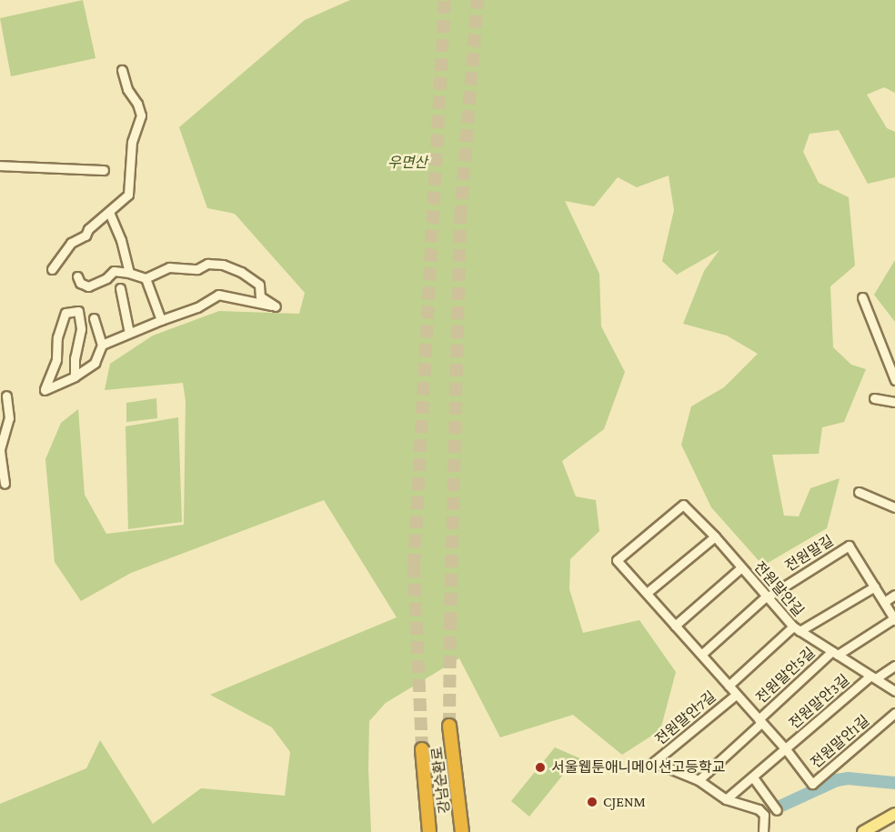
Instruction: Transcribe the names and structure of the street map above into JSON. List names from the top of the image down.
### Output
{
  "streets": {
    "highway": ["강남순환로"],
    "street": [
      "전원말길",
      "전원말안길",
      "전원말안5길",
      "전원말안3길",
      "전원말안7길",
      "전원말안1길"
    ]
  },
  "crossings": [
    ["전원말길", "전원말안길"],
    ["전원말길", "전원말안5길"],
    ["전원말길", "전원말안7길"],
    ["전원말안길", "전원말안5길"],
    ["전원말안길", "전원말안3길"],
    ["전원말안길", "전원말안7길"],
    ["전원말안5길", "전원말안3길"],
    ["전원말안5길", "전원말안7길"],
    ["전원말안3길", "전원말안1길"]
  ],
  "parks": ["우면산"],
  "places": ["서울웹툰애니메이션고등학교", "CJENM"]
}
